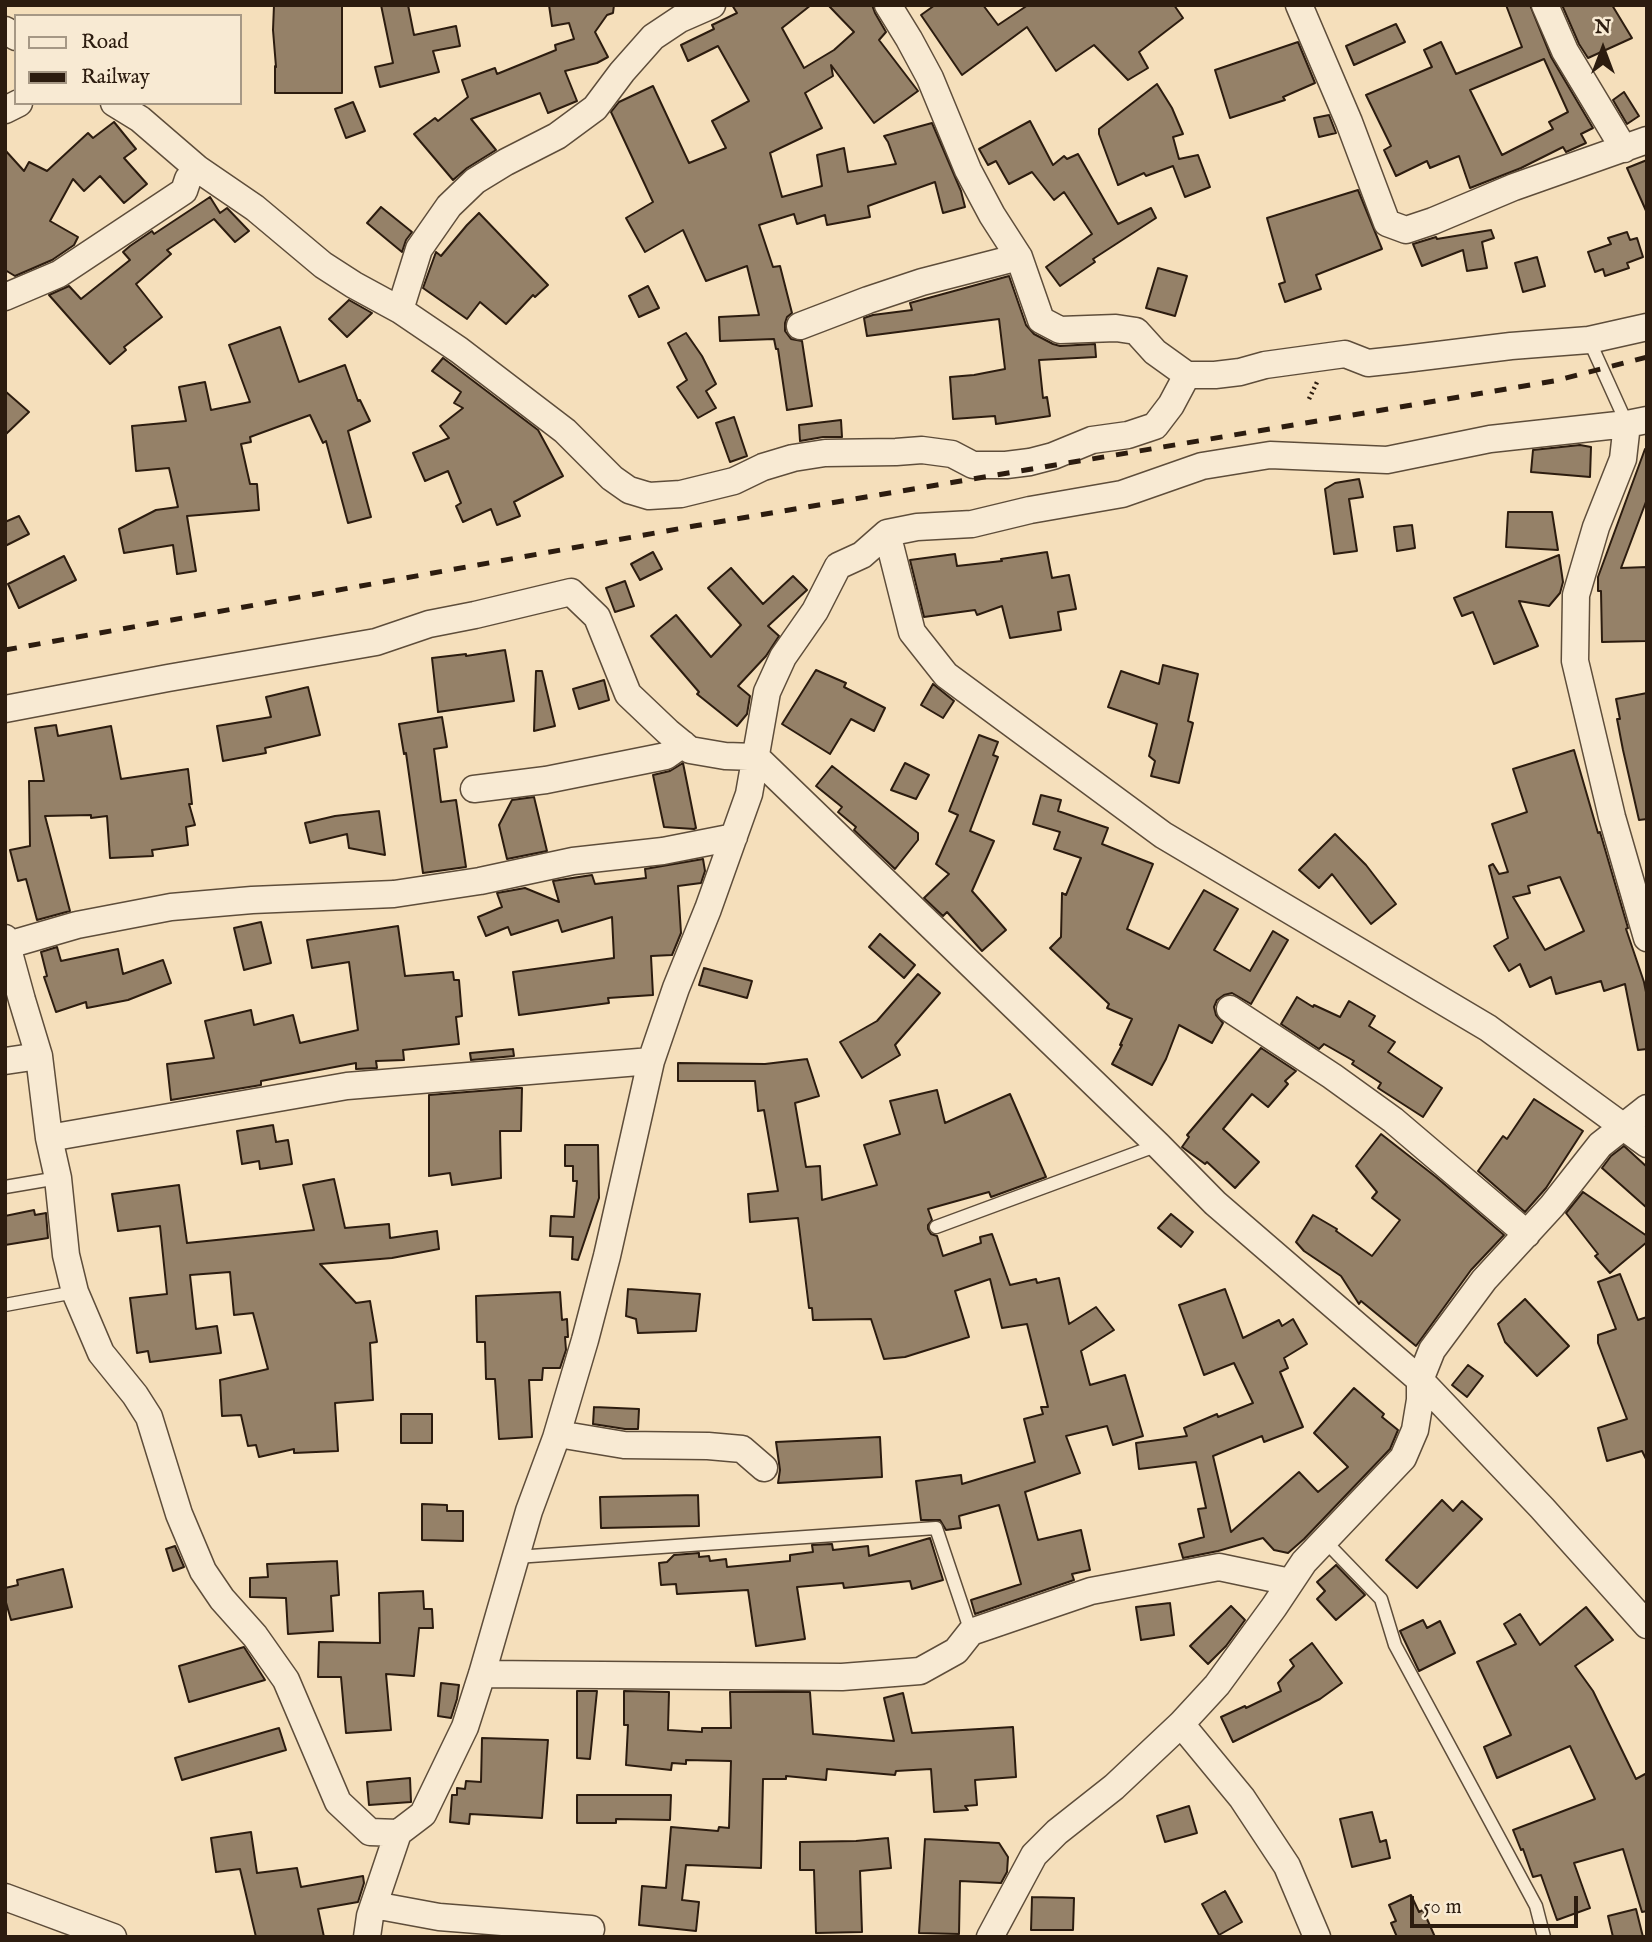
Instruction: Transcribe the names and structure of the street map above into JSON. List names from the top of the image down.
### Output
{
  "legend": ["Road", "Railway"],
  "scale_bar": "50 m",
  "north": "top"
}
